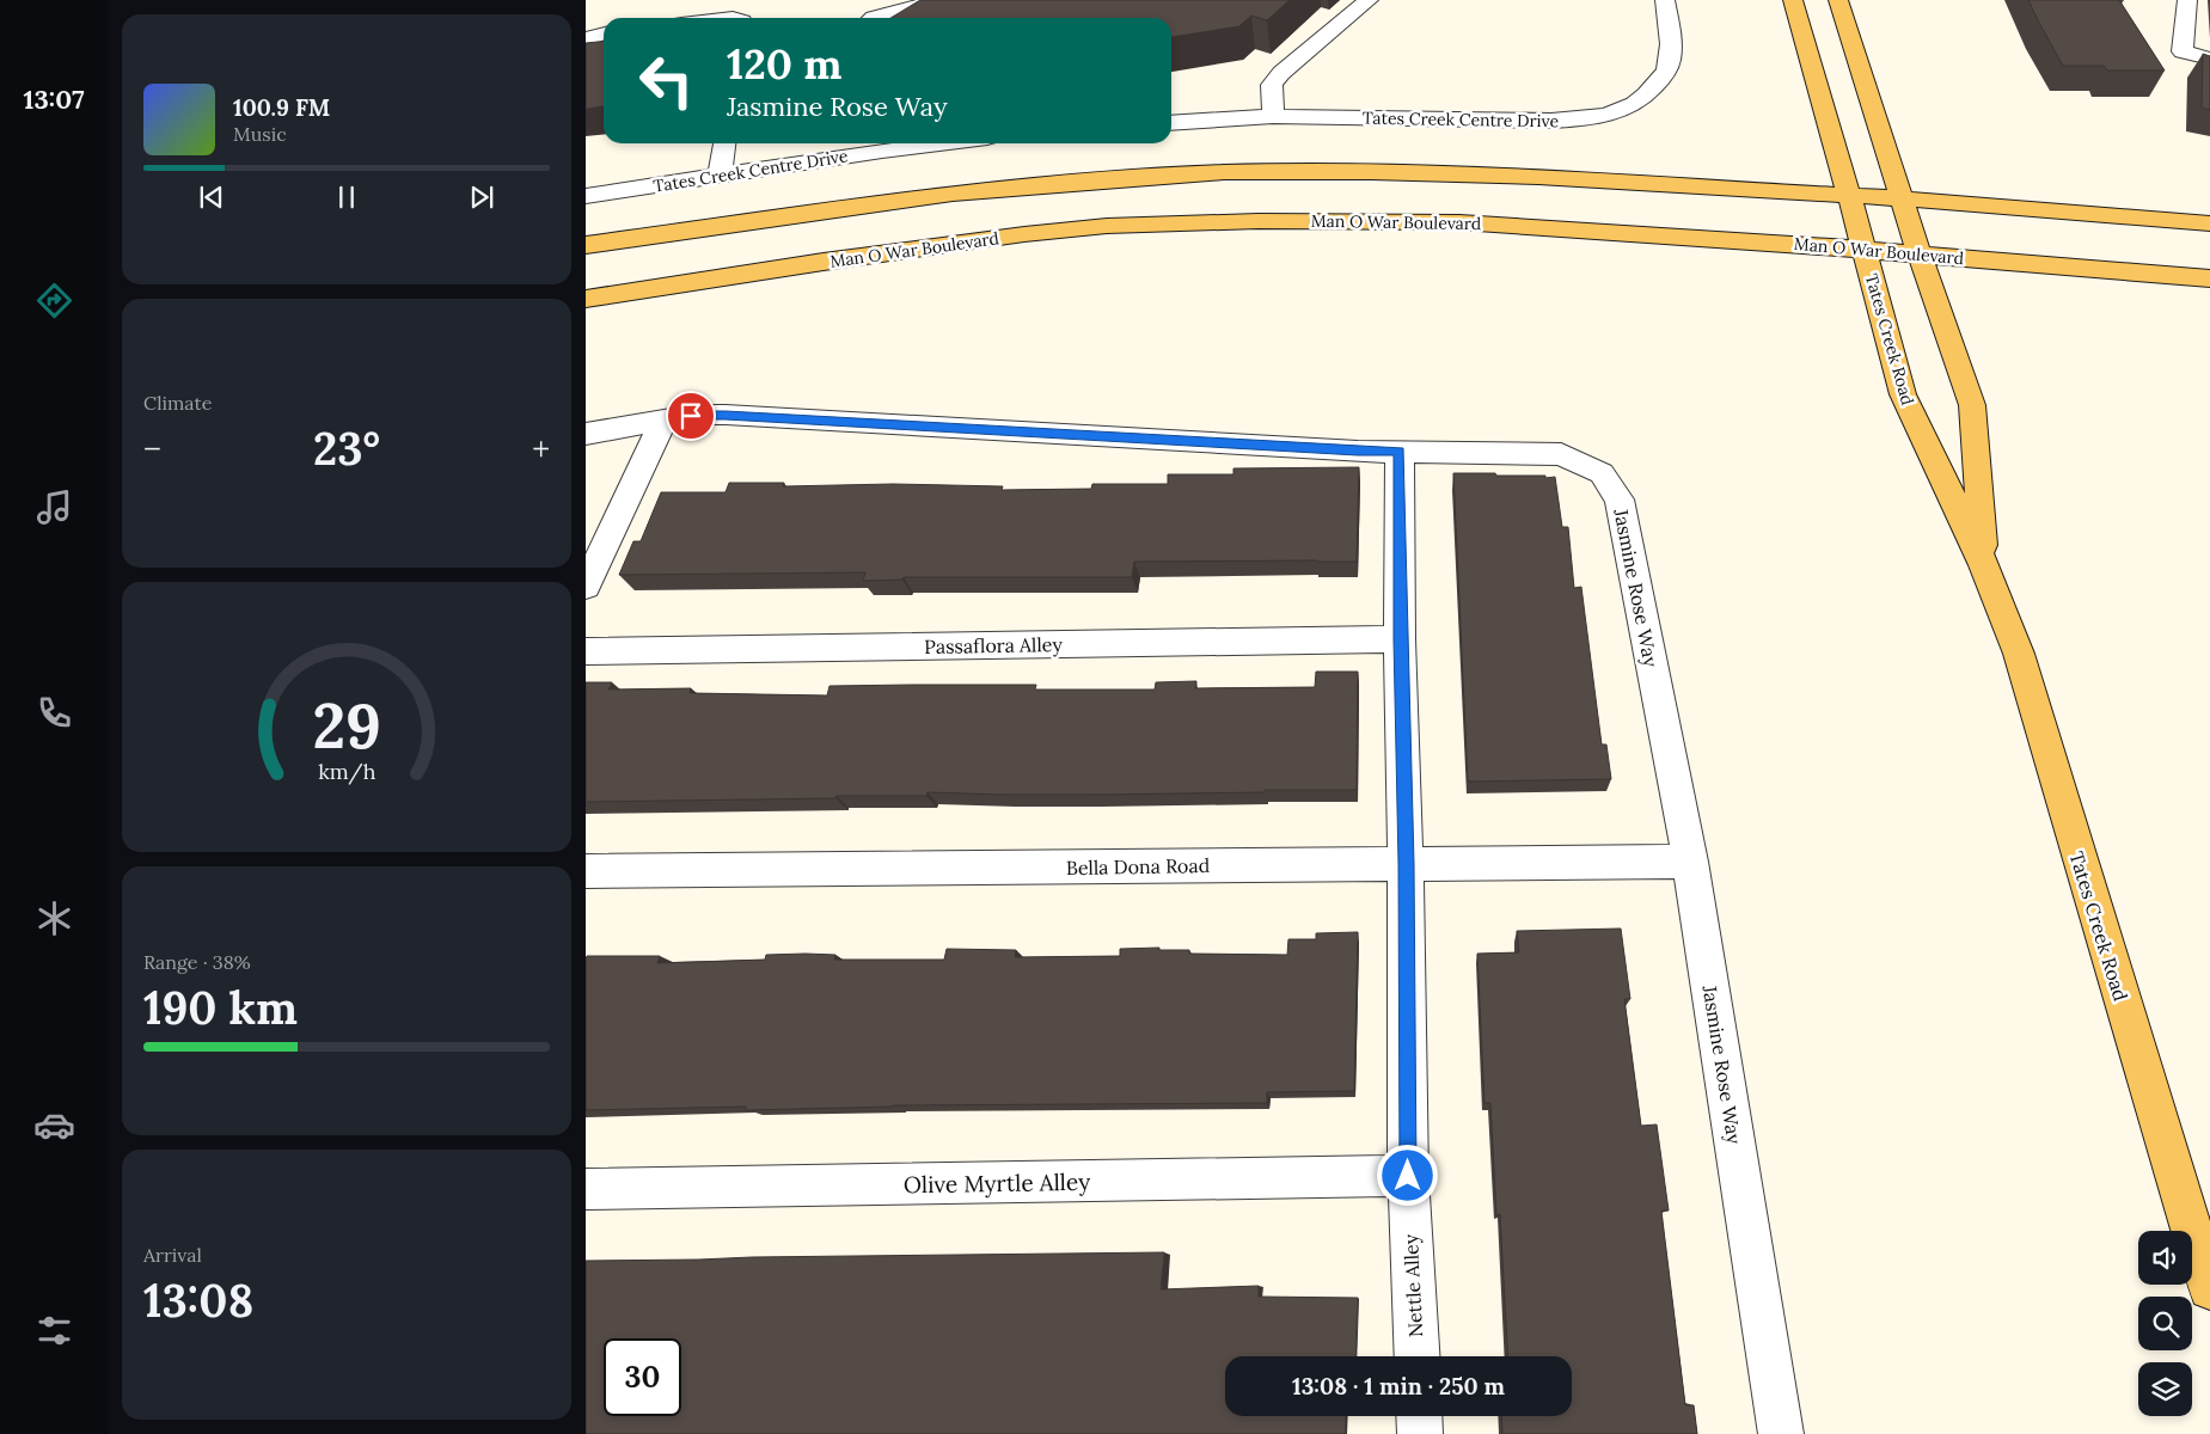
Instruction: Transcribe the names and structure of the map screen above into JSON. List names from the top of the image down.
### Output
{
  "streets": {
    "main road": ["Man O War Boulevard", "Tates Creek Road"],
    "street": [
      "Tates Creek Centre Drive",
      "Jasmine Rose Way",
      "Passaflora Alley",
      "Bella Dona Road",
      "Olive Myrtle Alley",
      "Nettle Alley"
    ]
  },
  "crossings": [
    ["Man O War Boulevard", "Tates Creek Road"],
    ["Jasmine Rose Way", "Bella Dona Road"],
    ["Jasmine Rose Way", "Nettle Alley"],
    ["Passaflora Alley", "Nettle Alley"],
    ["Bella Dona Road", "Nettle Alley"],
    ["Olive Myrtle Alley", "Nettle Alley"]
  ],
  "page": {
    "tabs": "13:07",
    "turn": ["120 m", "Jasmine Rose Way"],
    "song": ["100.9 FM", "Music"],
    "tile": [
      "Climate",
      ["Range · 38%", "190 km"],
      ["Arrival", "13:08"]
    ],
    "heat": ["−", "23°", "+"],
    "limit": "30",
    "trip": "13:08 · 1 min · 250 m",
    "gauge": ["29", "km/h"]
  }
}
